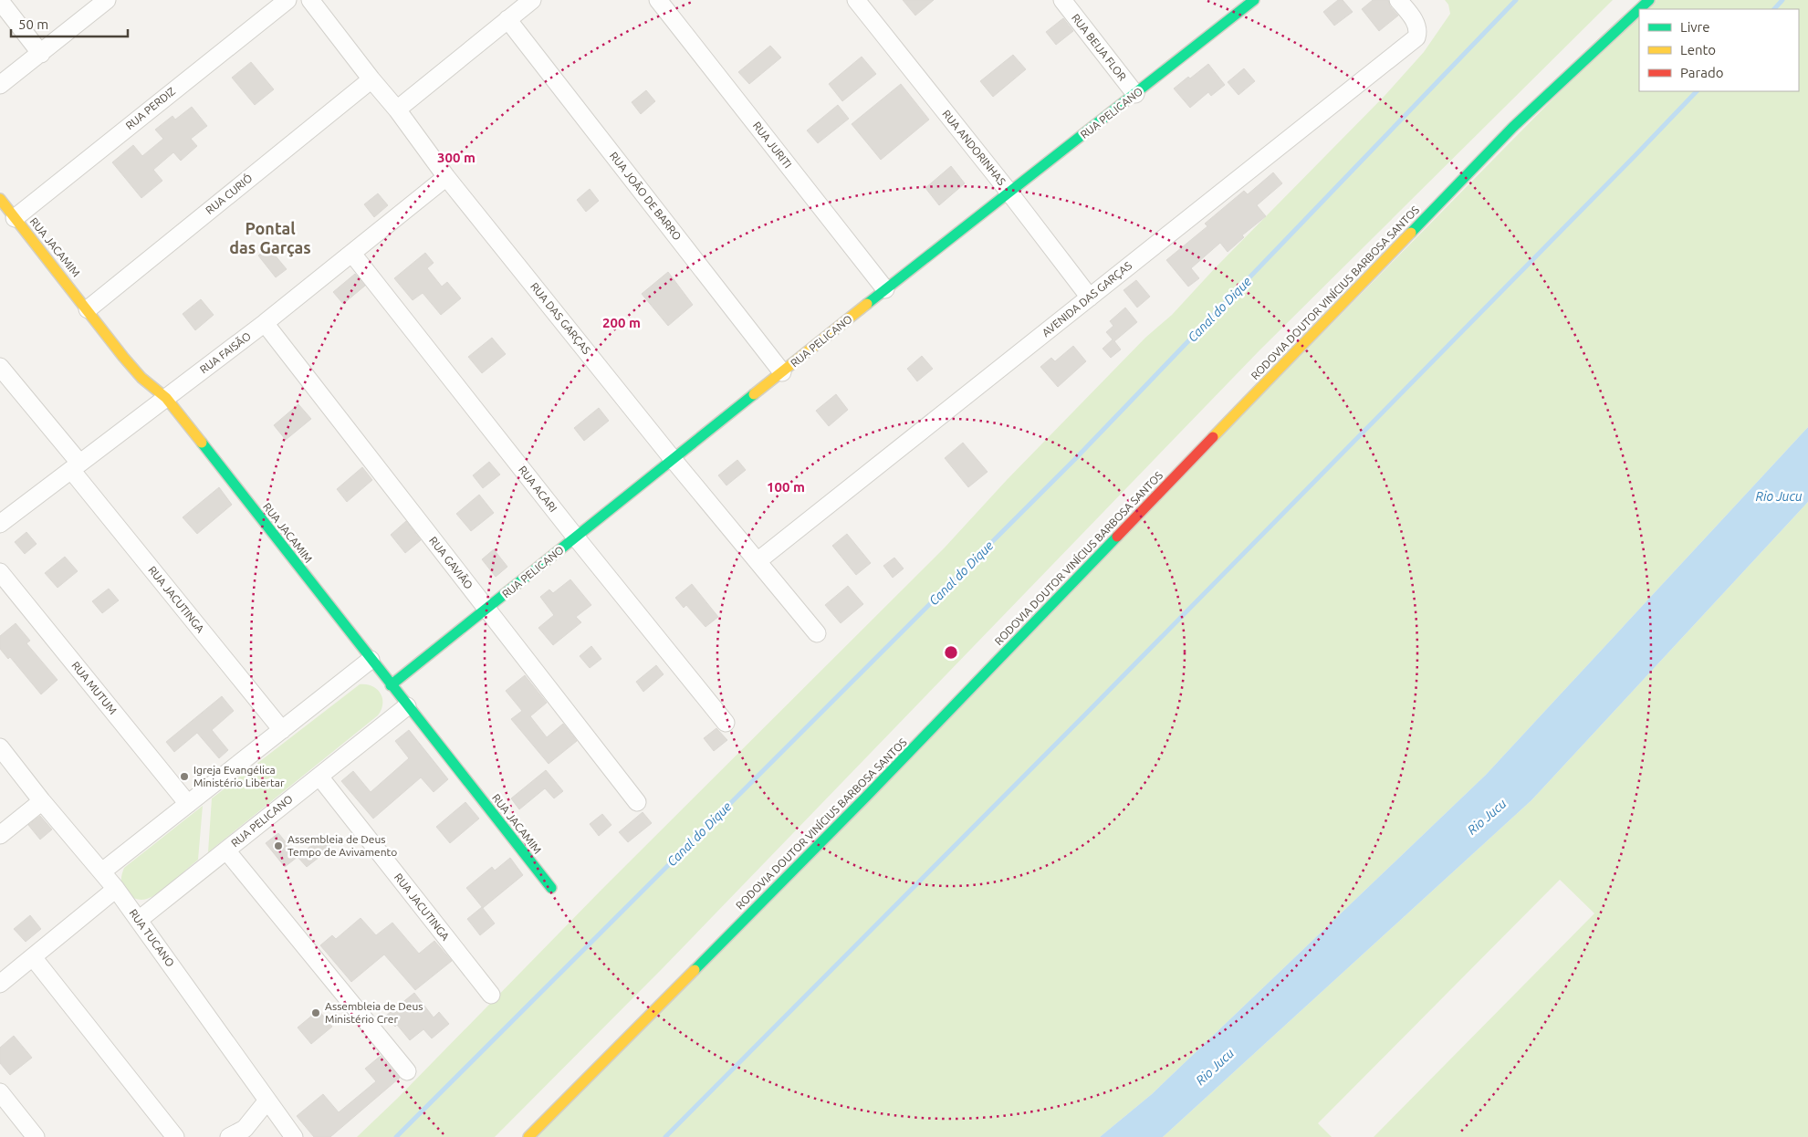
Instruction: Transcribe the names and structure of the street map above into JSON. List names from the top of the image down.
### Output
{
  "streets": {
    "street": [
      "RUA BEIJA FLOR",
      "RUA PERDIZ",
      "RUA PELICANO",
      "RUA JURITI",
      "RUA ANDORINHAS",
      "RUA CURIÓ",
      "RUA JOÃO DE BARRO",
      "RUA JACAMIM",
      "RODOVIA DOUTOR VINÍCIUS BARBOSA SANTOS",
      "AVENIDA DAS GARÇAS",
      "RUA DAS GARÇAS",
      "RUA FAISÃO",
      "RUA ACARI",
      "RUA GAVIÃO",
      "RUA JACUTINGA",
      "RUA MUTUM",
      "RUA TUCANO"
    ]
  },
  "crossings": [
    ["RUA BEIJA FLOR", "RUA PELICANO"],
    ["RUA PERDIZ", "RUA JACAMIM"],
    ["RUA PELICANO", "RUA JURITI"],
    ["RUA PELICANO", "RUA ANDORINHAS"],
    ["RUA PELICANO", "RUA JOÃO DE BARRO"],
    ["RUA PELICANO", "RUA JACAMIM"],
    ["RUA PELICANO", "RUA DAS GARÇAS"],
    ["RUA PELICANO", "RUA ACARI"],
    ["RUA PELICANO", "RUA GAVIÃO"],
    ["RUA PELICANO", "RUA JACUTINGA"],
    ["RUA PELICANO", "RUA TUCANO"],
    ["RUA ANDORINHAS", "AVENIDA DAS GARÇAS"],
    ["RUA CURIÓ", "RUA JACAMIM"],
    ["RUA CURIÓ", "RUA DAS GARÇAS"],
    ["RUA JACAMIM", "RUA FAISÃO"],
    ["AVENIDA DAS GARÇAS", "RUA DAS GARÇAS"],
    ["RUA DAS GARÇAS", "RUA FAISÃO"],
    ["RUA FAISÃO", "RUA ACARI"],
    ["RUA FAISÃO", "RUA GAVIÃO"],
    ["RUA FAISÃO", "RUA JACUTINGA"]
  ],
  "districts": ["Pontal das Garças"],
  "water": ["Canal do Dique", "Rio Jucu"],
  "places": ["Igreja Evangélica Ministério Libertar", "Assembleia de Deus Tempo de Avivamento", "Assembleia de Deus Ministério Crer"],
  "legend": ["Livre", "Lento", "Parado"],
  "scale_bar": "50 m",
  "rings": ["300 m", "200 m", "100 m"]
}
